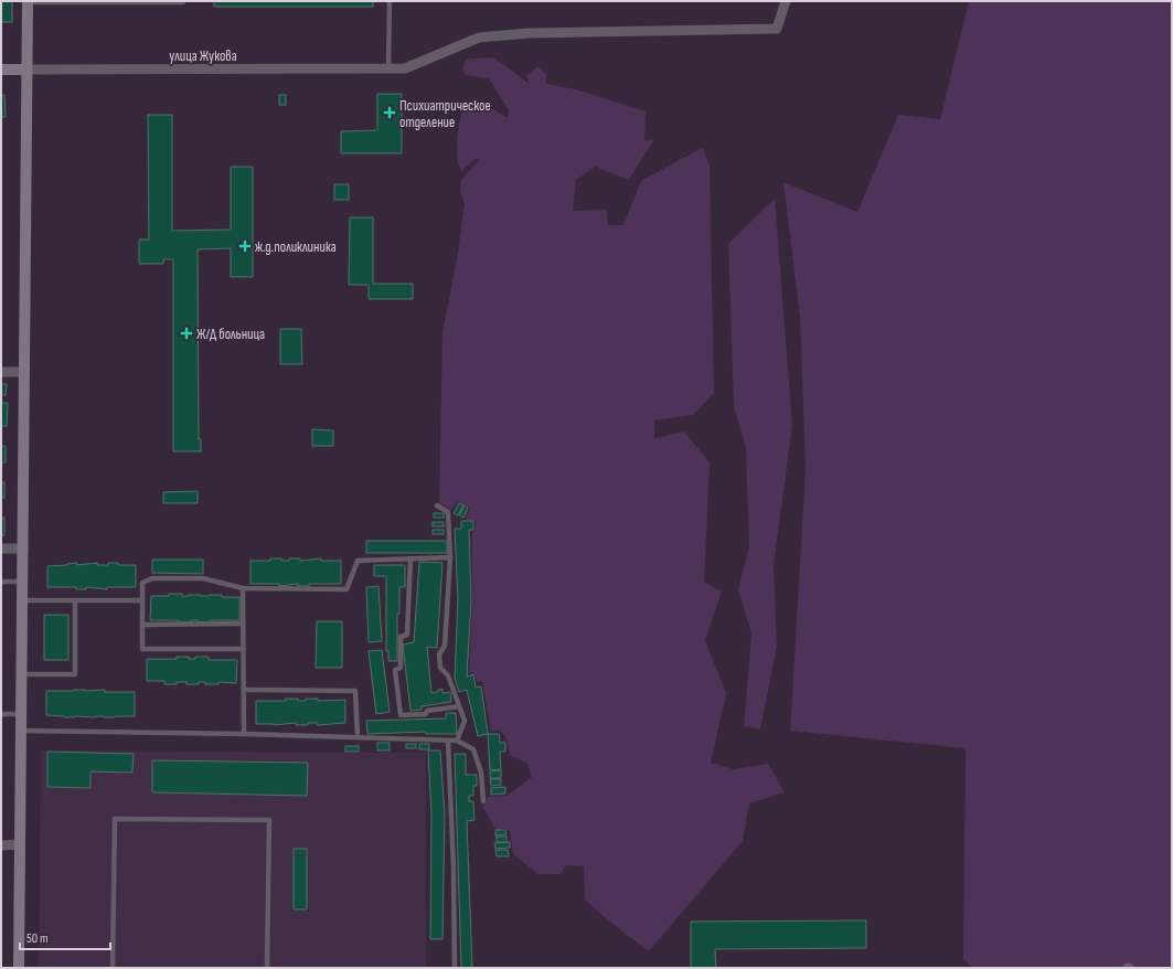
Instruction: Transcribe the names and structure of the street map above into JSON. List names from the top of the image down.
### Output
{
  "streets": {
    "main road": ["улица Жукова"]
  },
  "places": {
    "health": ["Психиатрическое отделение", "ж.д.поликлиника", "Ж/Д больница"]
  },
  "scale_bar": "50 m"
}
